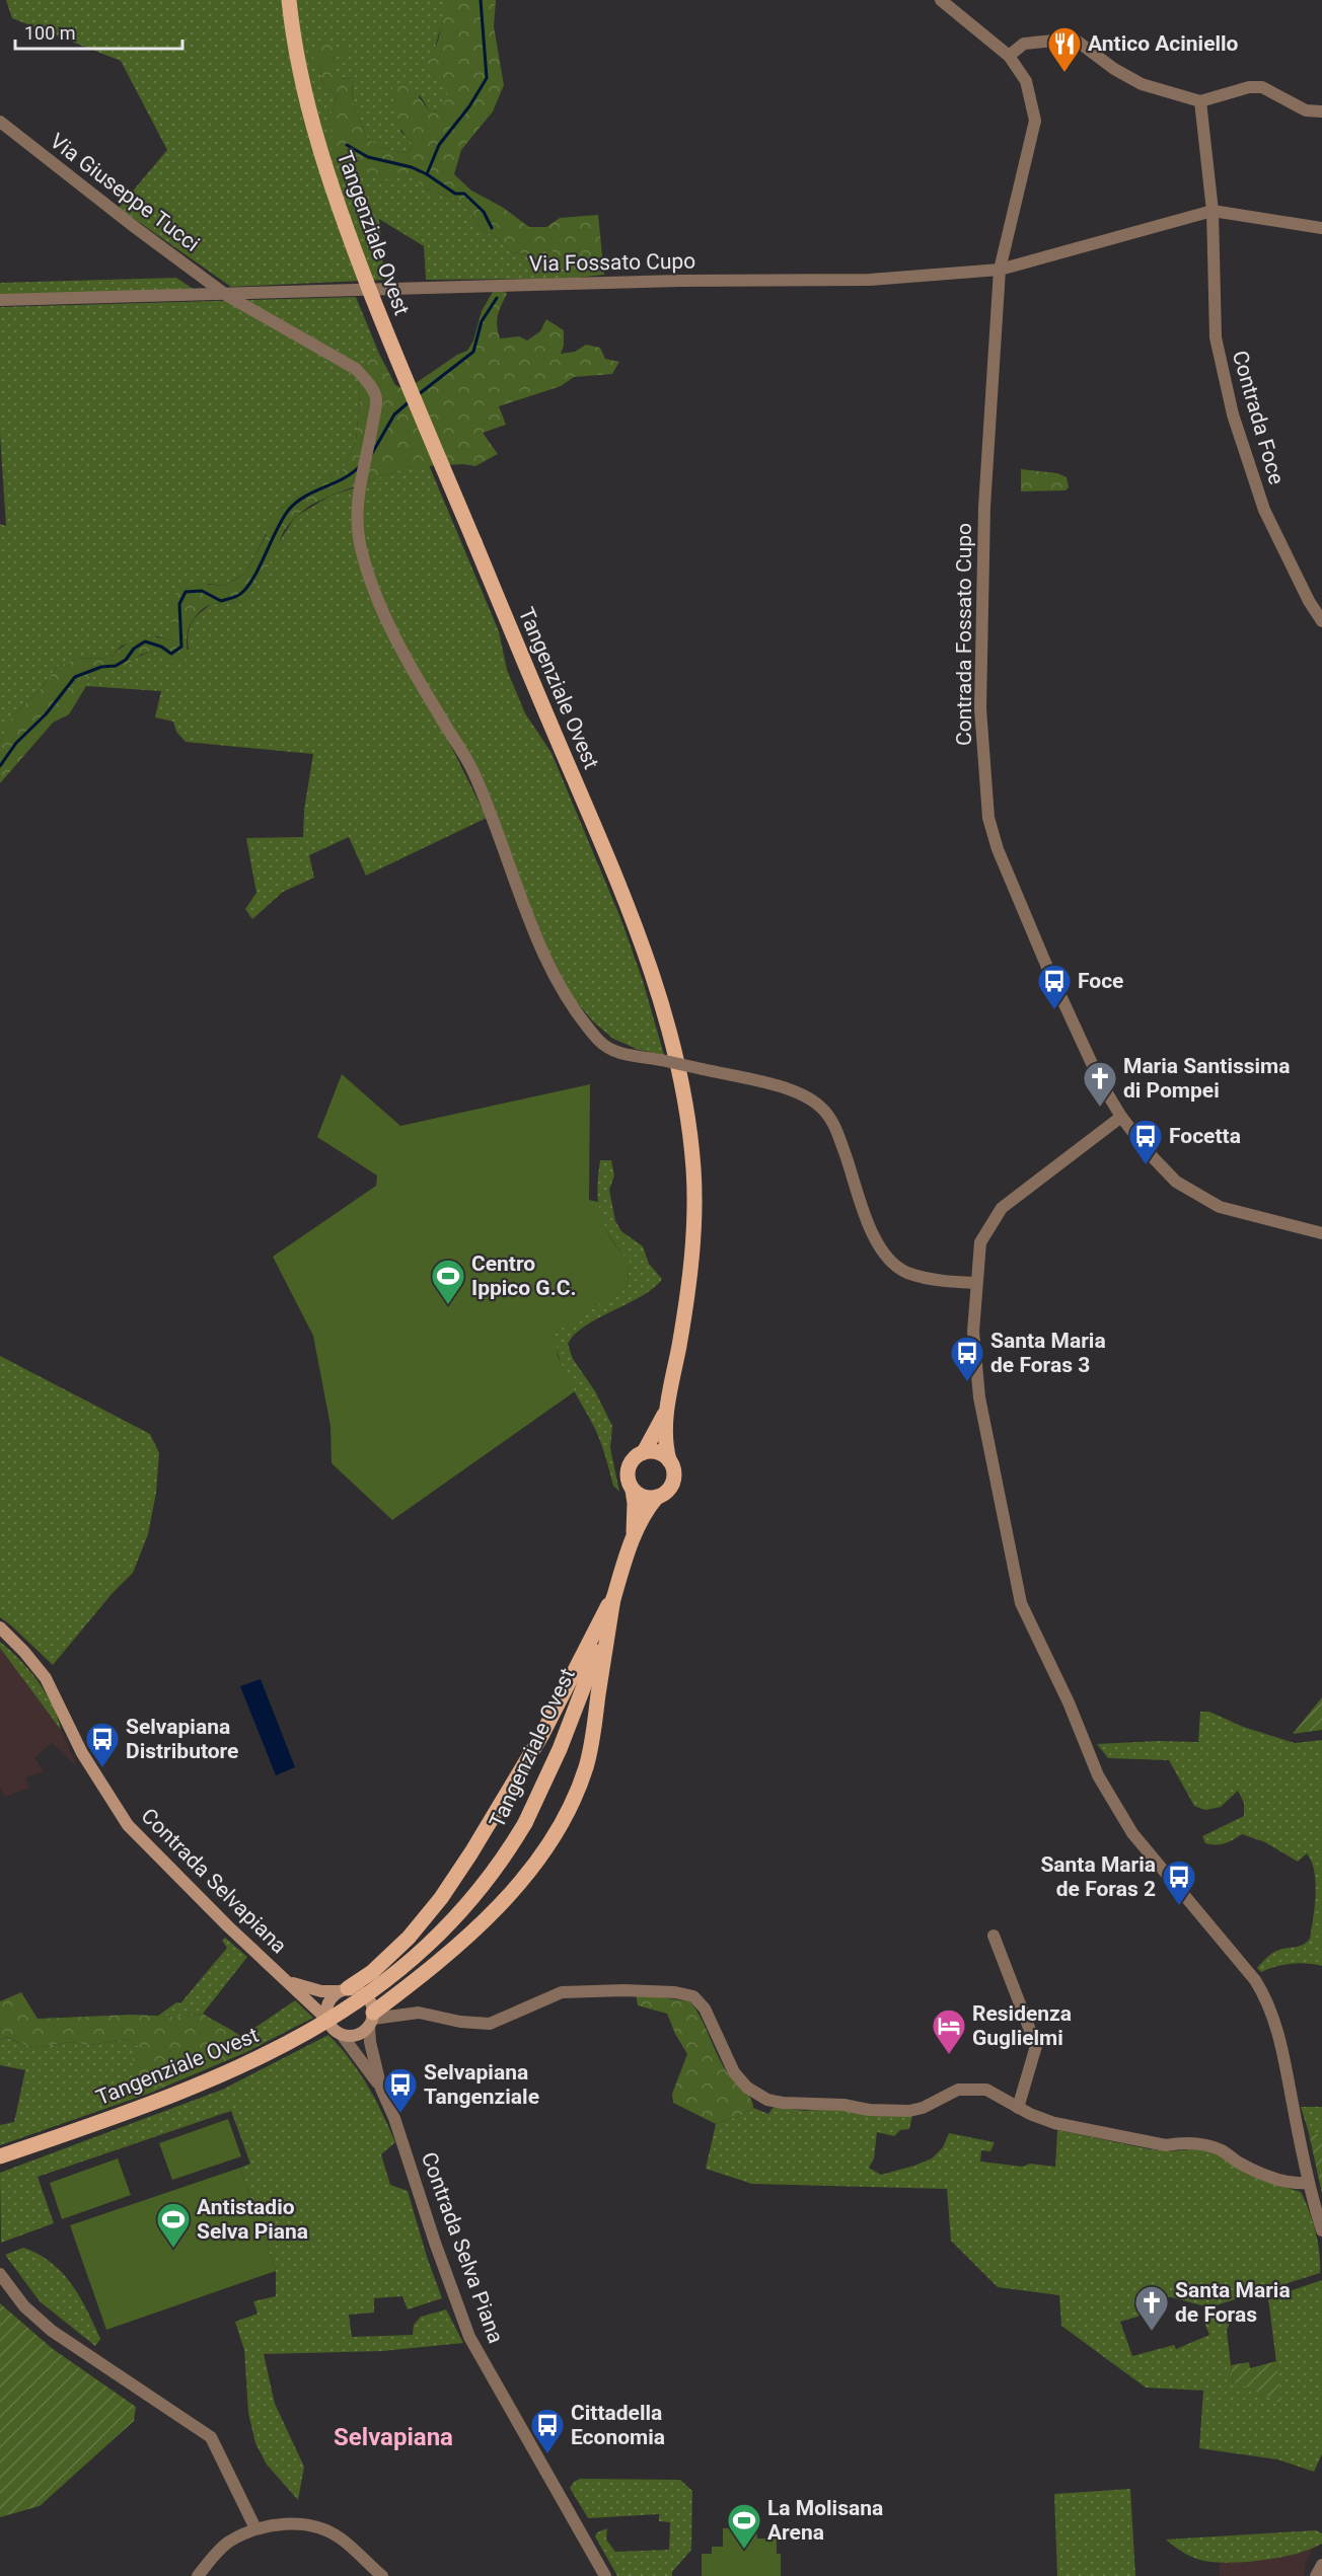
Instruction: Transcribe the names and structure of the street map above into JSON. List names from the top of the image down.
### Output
{
  "streets": {
    "main road": ["Tangenziale Ovest", "Contrada Selvapiana"],
    "street": [
      "Via Giuseppe Tucci",
      "Via Fossato Cupo",
      "Contrada Foce",
      "Contrada Fossato Cupo",
      "Contrada Selva Piana"
    ]
  },
  "crossings": [
    ["Via Giuseppe Tucci", "Via Fossato Cupo"],
    ["Via Fossato Cupo", "Contrada Fossato Cupo"]
  ],
  "districts": ["Selvapiana"],
  "places": {
    "restaurant": ["Antico Aciniello"],
    "bus stop": [
      "Foce",
      "Focetta",
      "Santa Maria de Foras 3",
      "Selvapiana Distributore",
      "Santa Maria de Foras 2",
      "Selvapiana Tangenziale",
      "Cittadella Economia"
    ],
    "church": ["Maria Santissima di Pompei", "Santa Maria de Foras"],
    "sports": ["Centro Ippico G.C.", "Antistadio Selva Piana", "La Molisana Arena"],
    "hotel": ["Residenza Guglielmi"]
  },
  "scale_bar": "100 m"
}
